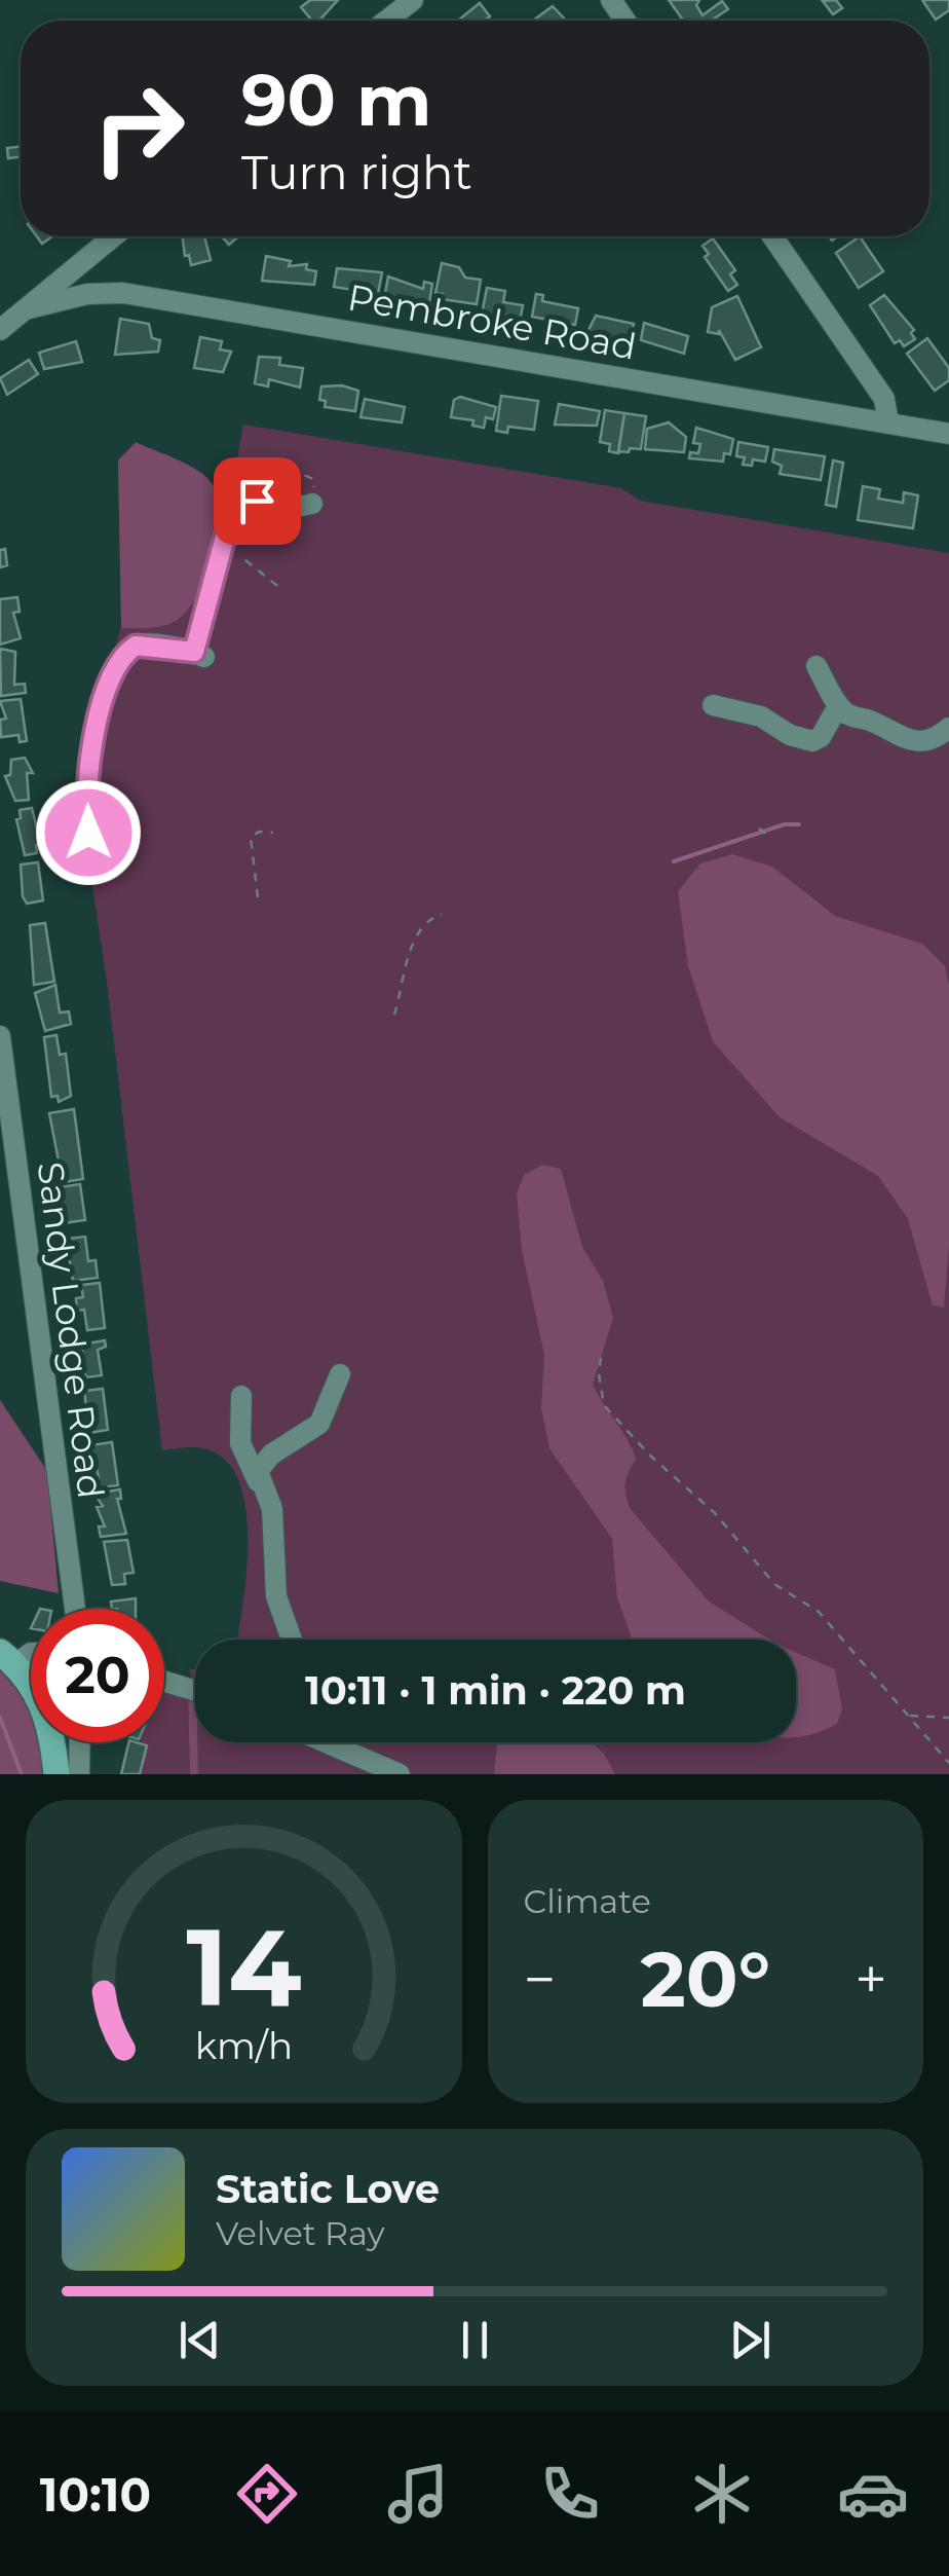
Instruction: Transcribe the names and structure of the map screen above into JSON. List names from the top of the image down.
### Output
{
  "streets": {
    "street": ["Pembroke Road", "Sandy Lodge Road"]
  },
  "page": {
    "turn": ["90 m", "Turn right"],
    "limit": "20",
    "trip": "10:11 · 1 min · 220 m",
    "tile": "Climate",
    "heat": ["−", "20°", "+"],
    "song": ["Static Love", "Velvet Ray"],
    "tabs": "10:10",
    "gauge": ["14", "km/h"]
  }
}
